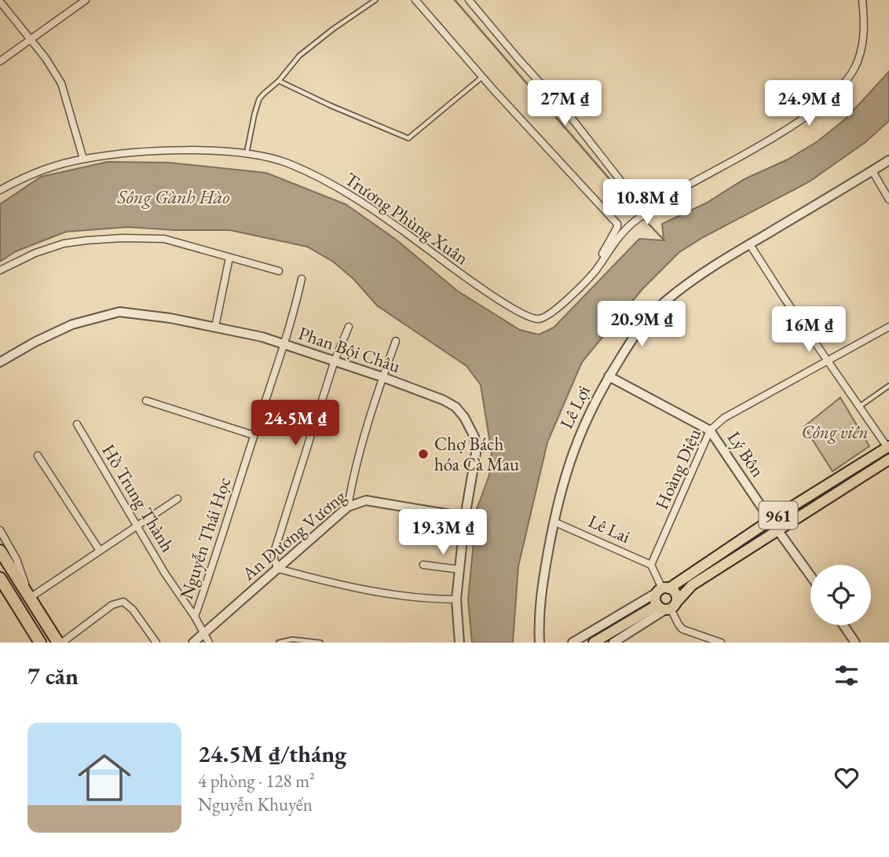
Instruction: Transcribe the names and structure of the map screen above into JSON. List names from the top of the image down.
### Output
{
  "streets": {
    "main road": ["961"],
    "street": [
      "Trương Phùng Xuân",
      "Phan Bội Châu",
      "Lê Lợi",
      "Lý Bôn",
      "Hoàng Diệu",
      "Hồ Trung Thành",
      "Lê Lai",
      "An Dương Vương",
      "Nguyễn Thái Học"
    ]
  },
  "crossings": [
    ["Phan Bội Châu", "An Dương Vương"],
    ["Phan Bội Châu", "Nguyễn Thái Học"],
    ["Lê Lợi", "Lý Bôn"],
    ["Lê Lợi", "Lê Lai"],
    ["Lý Bôn", "Hoàng Diệu"],
    ["Lý Bôn", "961"],
    ["Hoàng Diệu", "Lê Lai"],
    ["Hồ Trung Thành", "An Dương Vương"],
    ["Hồ Trung Thành", "Nguyễn Thái Học"]
  ],
  "water": ["Sông Gành Hào"],
  "parks": ["Công viên"],
  "places": ["Chợ Bách hóa Cà Mau"],
  "page": {
    "price": [
      "27M ₫",
      "24.9M ₫",
      "10.8M ₫",
      "20.9M ₫",
      "16M ₫",
      "24.5M ₫",
      "19.3M ₫"
    ],
    "heading": "7 căn",
    "list": [
      {
        "name": "24.5M ₫/tháng",
        "note": "4 phòng · 128 m² · Nguyễn Khuyến"
      }
    ]
  }
}
